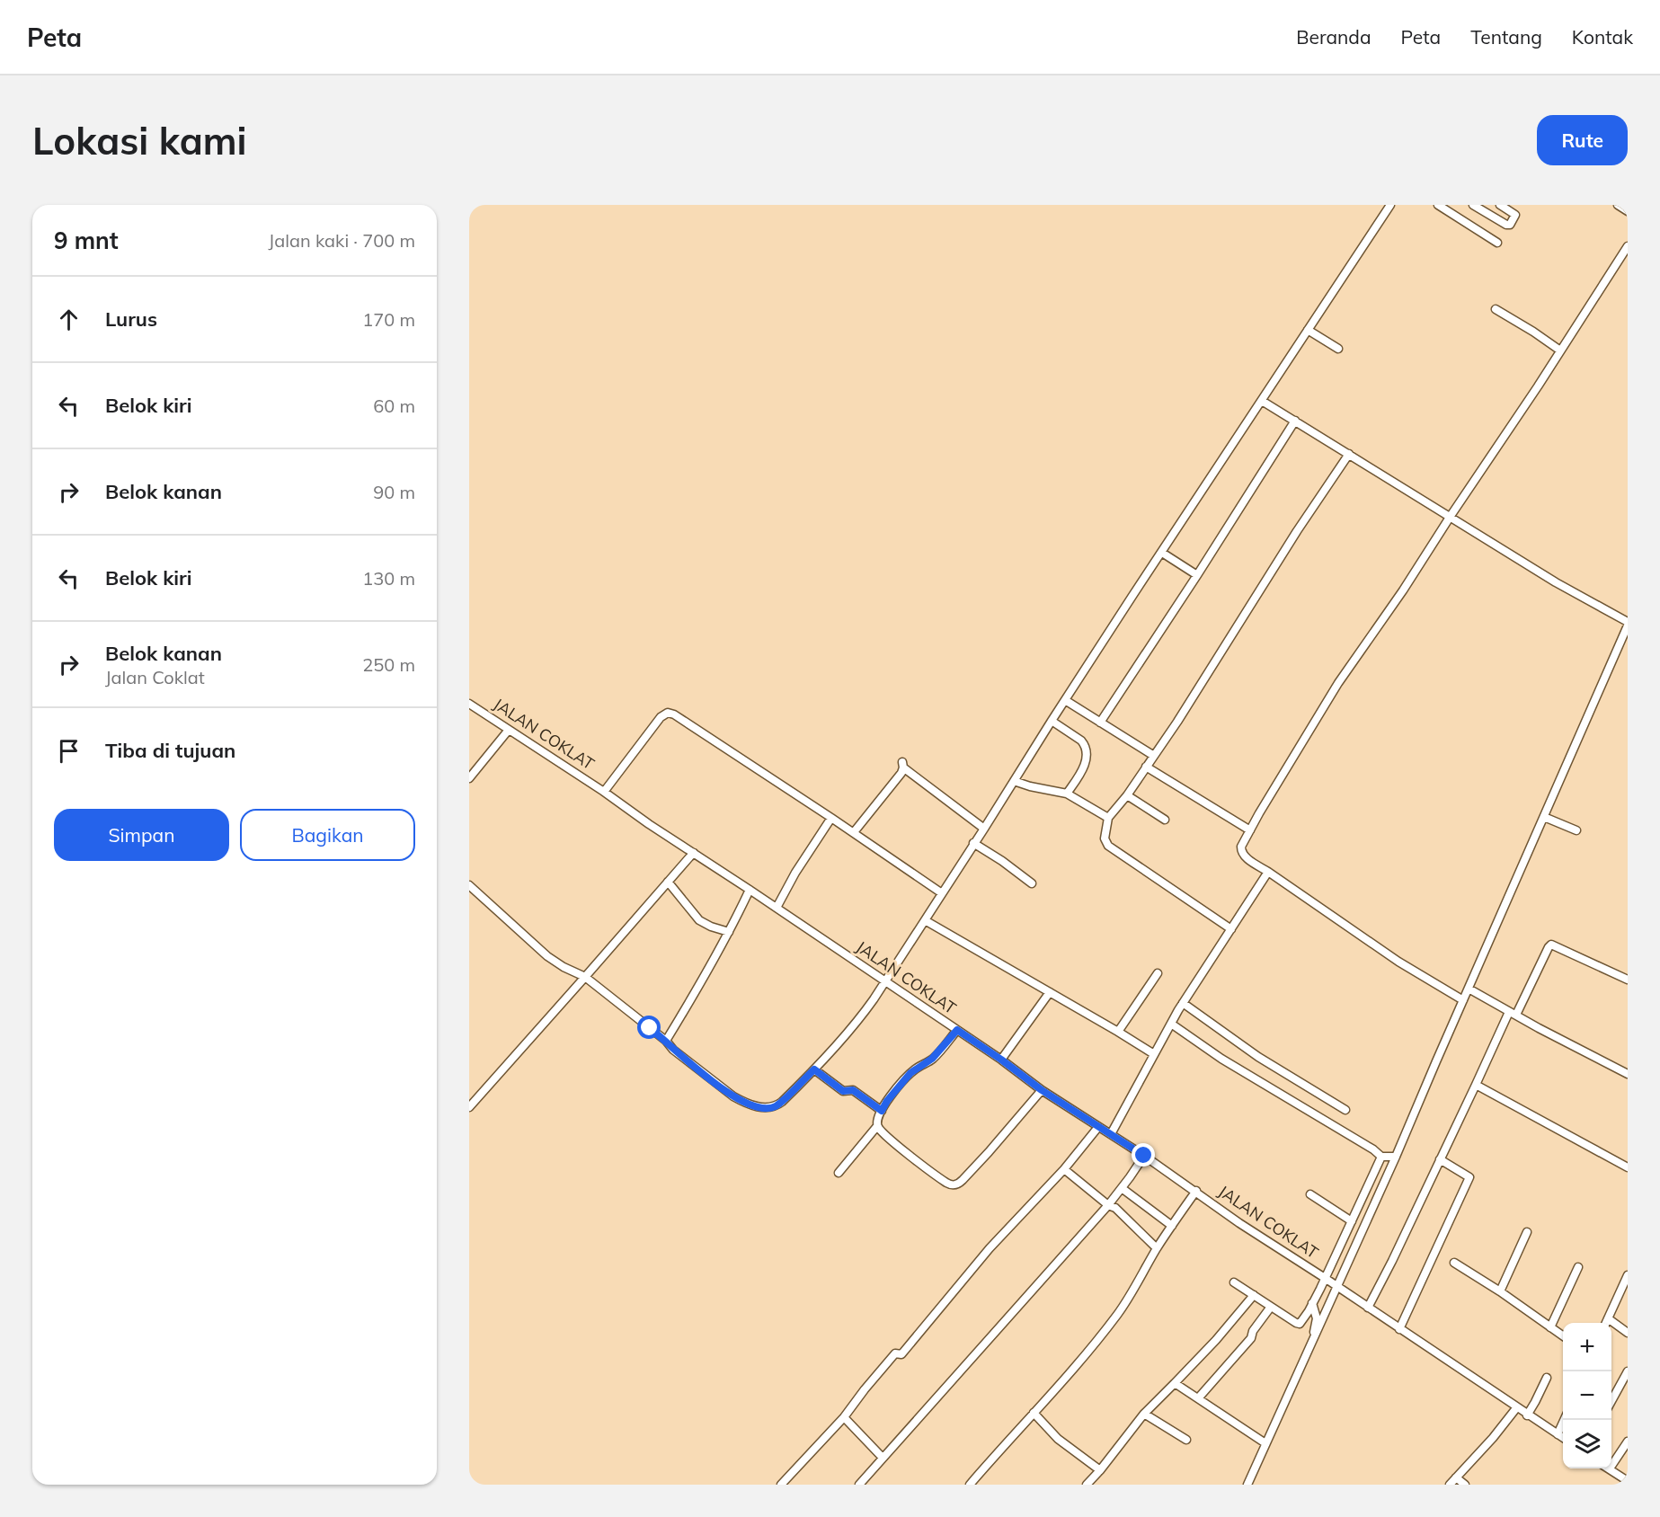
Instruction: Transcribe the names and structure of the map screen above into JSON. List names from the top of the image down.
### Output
{
  "streets": {
    "street": ["JALAN COKLAT"]
  },
  "page": {
    "header": "Peta",
    "nav": [
      "Beranda",
      "Peta",
      "Tentang",
      "Kontak"
    ],
    "buttons": [
      "Rute",
      ["Simpan", "Bagikan"]
    ],
    "title": "Lokasi kami",
    "heading": ["9 mnt", "Jalan kaki · 700 m"],
    "list": [
      ["Lurus", "170 m"],
      ["Belok kiri", "60 m"],
      ["Belok kanan", "90 m"],
      ["Belok kiri", "130 m"],
      ["Belok kanan", "Jalan Coklat", "250 m"],
      "Tiba di tujuan"
    ],
    "map_buttons": ["+", "−"]
  }
}
